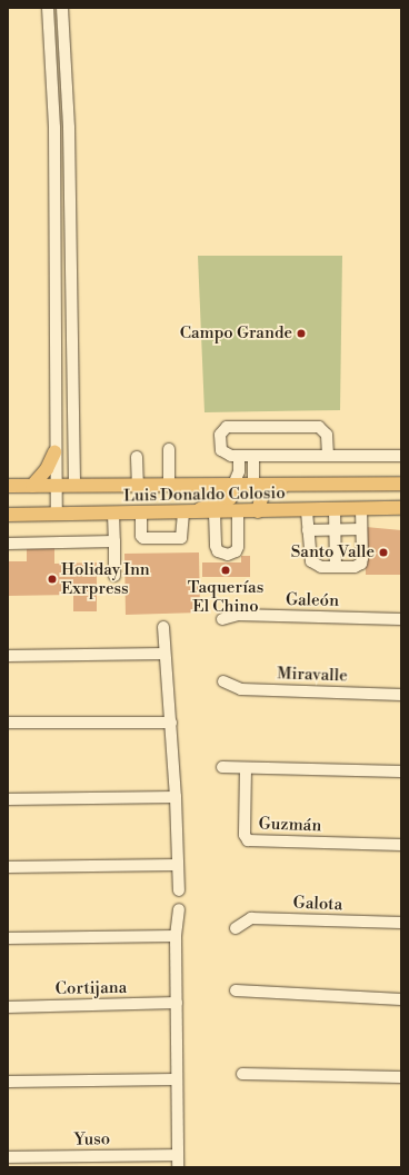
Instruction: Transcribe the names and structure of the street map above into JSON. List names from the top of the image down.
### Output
{
  "streets": {
    "main road": ["Luis Donaldo Colosio"],
    "street": [
      "Galeón",
      "Miravalle",
      "Guzmán",
      "Galota",
      "Cortijana",
      "Yuso"
    ]
  },
  "places": [
    "Campo Grande",
    "Santo Valle",
    "Taquerías El Chino",
    "Holiday Inn Exrpress"
  ]
}
